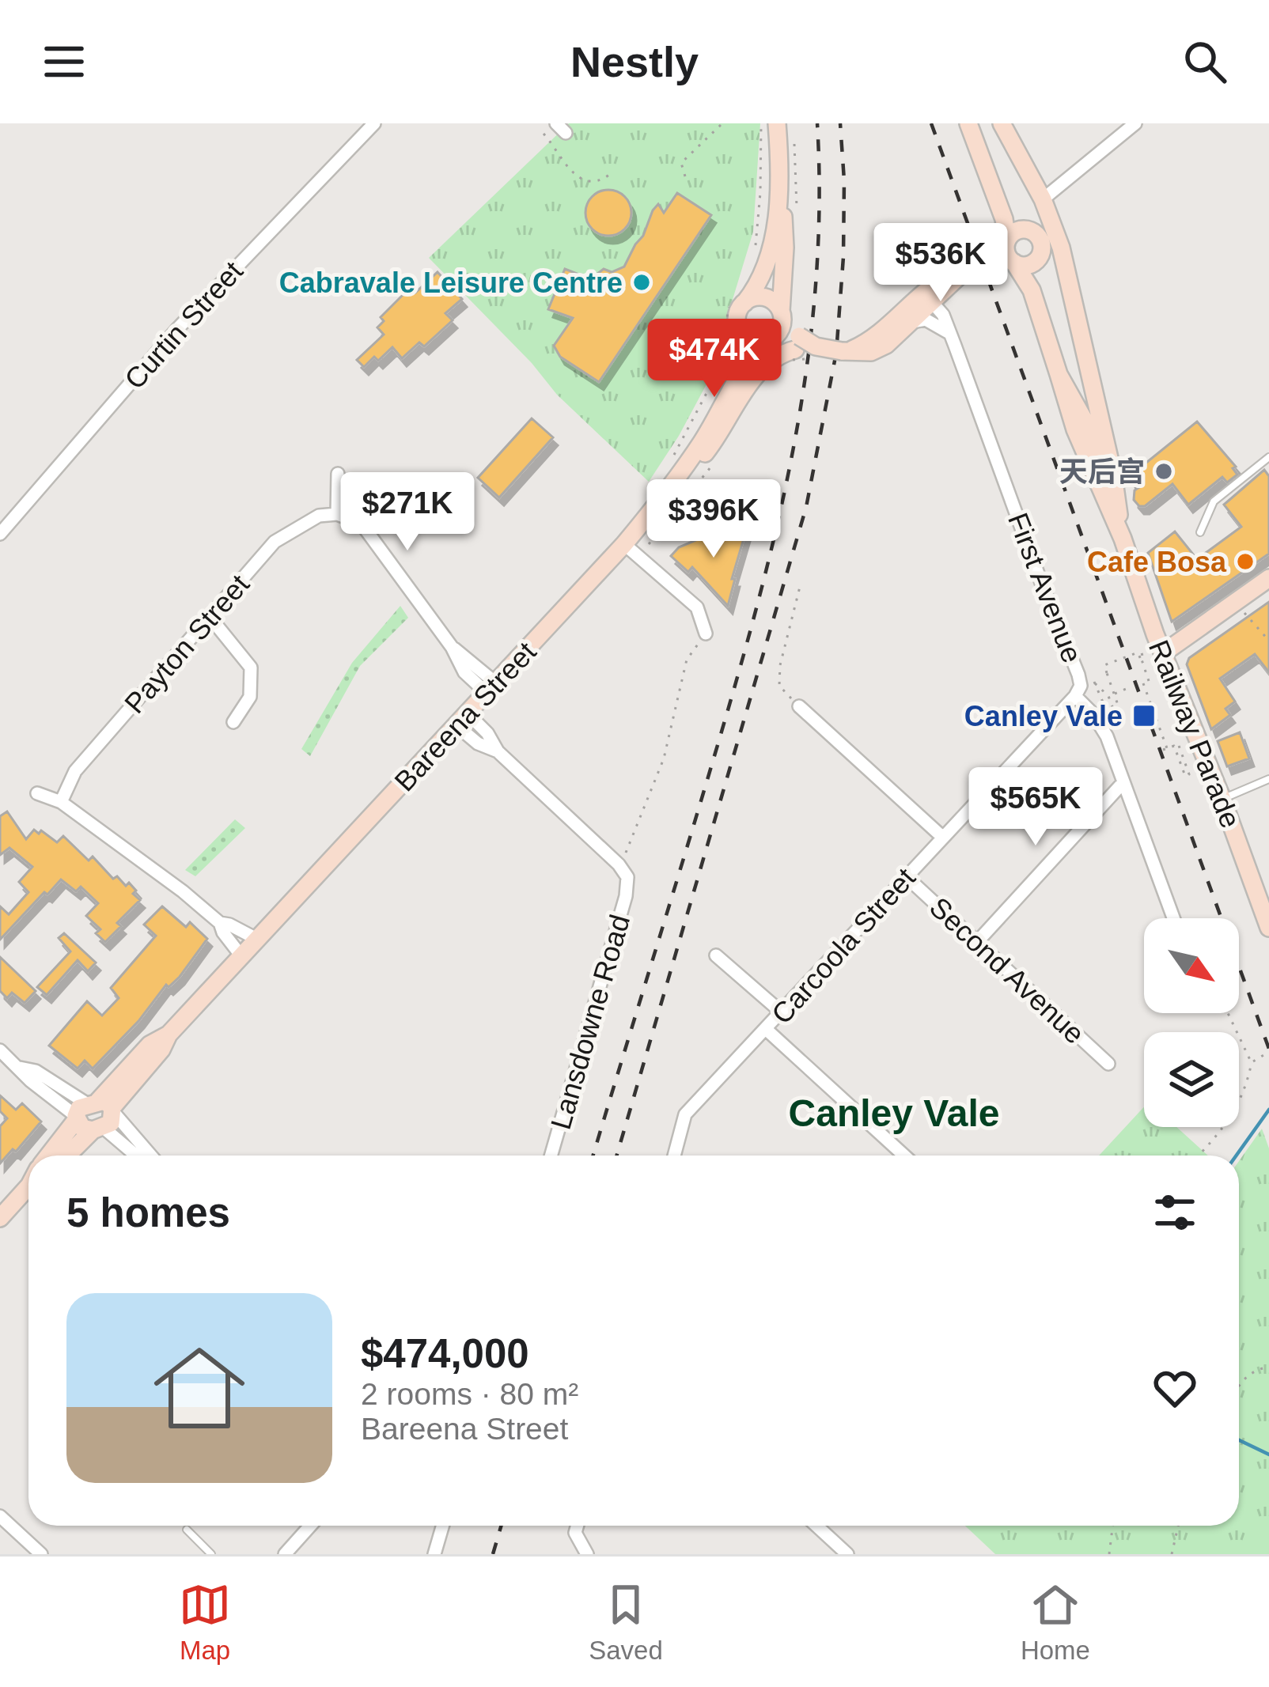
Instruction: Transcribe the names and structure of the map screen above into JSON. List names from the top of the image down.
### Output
{
  "streets": {
    "main road": ["Bareena Street", "Railway Parade"],
    "street": [
      "Curtin Street",
      "First Avenue",
      "Payton Street",
      "Carcoola Street",
      "Second Avenue",
      "Lansdowne Road"
    ]
  },
  "crossings": [
    ["First Avenue", "Carcoola Street"],
    ["Carcoola Street", "Second Avenue"]
  ],
  "districts": ["Canley Vale"],
  "places": {
    "other": ["Cabravale Leisure Centre", "天后宫", "Cafe Bosa"],
    "transit": ["Canley Vale"]
  },
  "north": "bottom right",
  "page": {
    "header": "Nestly",
    "price": [
      "$536K",
      "$474K",
      "$271K",
      "$396K",
      "$565K"
    ],
    "heading": "5 homes",
    "list": [
      {
        "name": "$474,000",
        "note": "2 rooms · 80 m² · Bareena Street"
      }
    ],
    "tabs": ["Map", "Saved", "Home"]
  }
}
